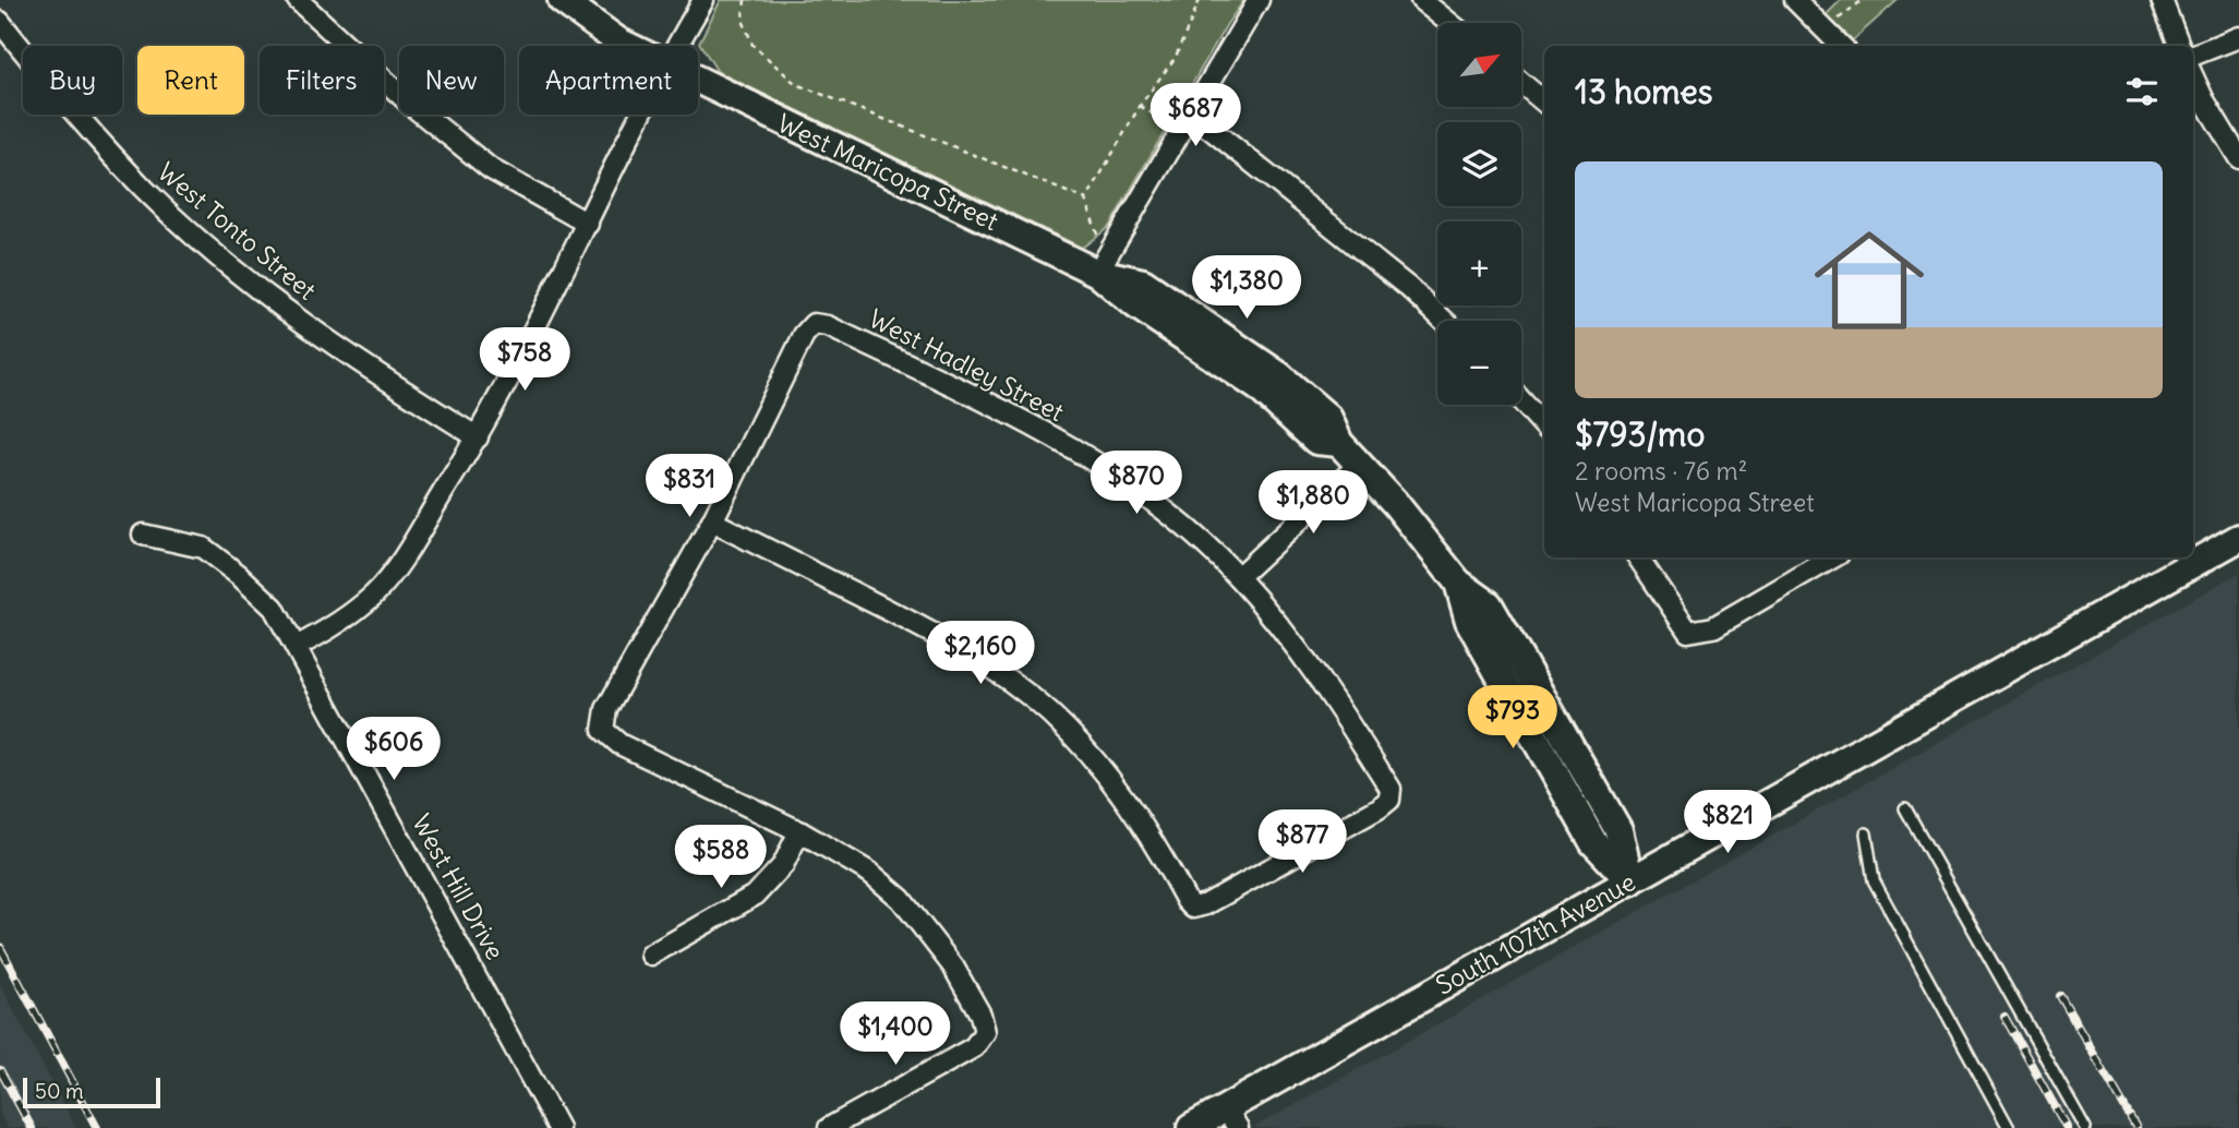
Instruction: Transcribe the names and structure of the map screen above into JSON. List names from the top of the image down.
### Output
{
  "streets": {
    "street": [
      "West Maricopa Street",
      "West Tonto Street",
      "West Hadley Street",
      "West Hill Drive",
      "South 107th Avenue"
    ]
  },
  "crossings": [
    ["West Maricopa Street", "South 107th Avenue"]
  ],
  "scale_bar": "50 m",
  "north": "top right",
  "page": {
    "map_buttons": ["+", "−"],
    "chip": [
      "Buy",
      "Rent",
      "Filters",
      "New",
      "Apartment"
    ],
    "heading": "13 homes",
    "price": [
      "$687",
      "$1,380",
      "$758",
      "$870",
      "$831",
      "$1,880",
      "$2,160",
      "$793",
      "$606",
      "$821",
      "$877",
      "$588",
      "$1,400"
    ],
    "list": [
      {
        "name": "$793/mo",
        "note": "2 rooms · 76 m² · West Maricopa Street"
      }
    ],
    "scale": "50 m"
  }
}
